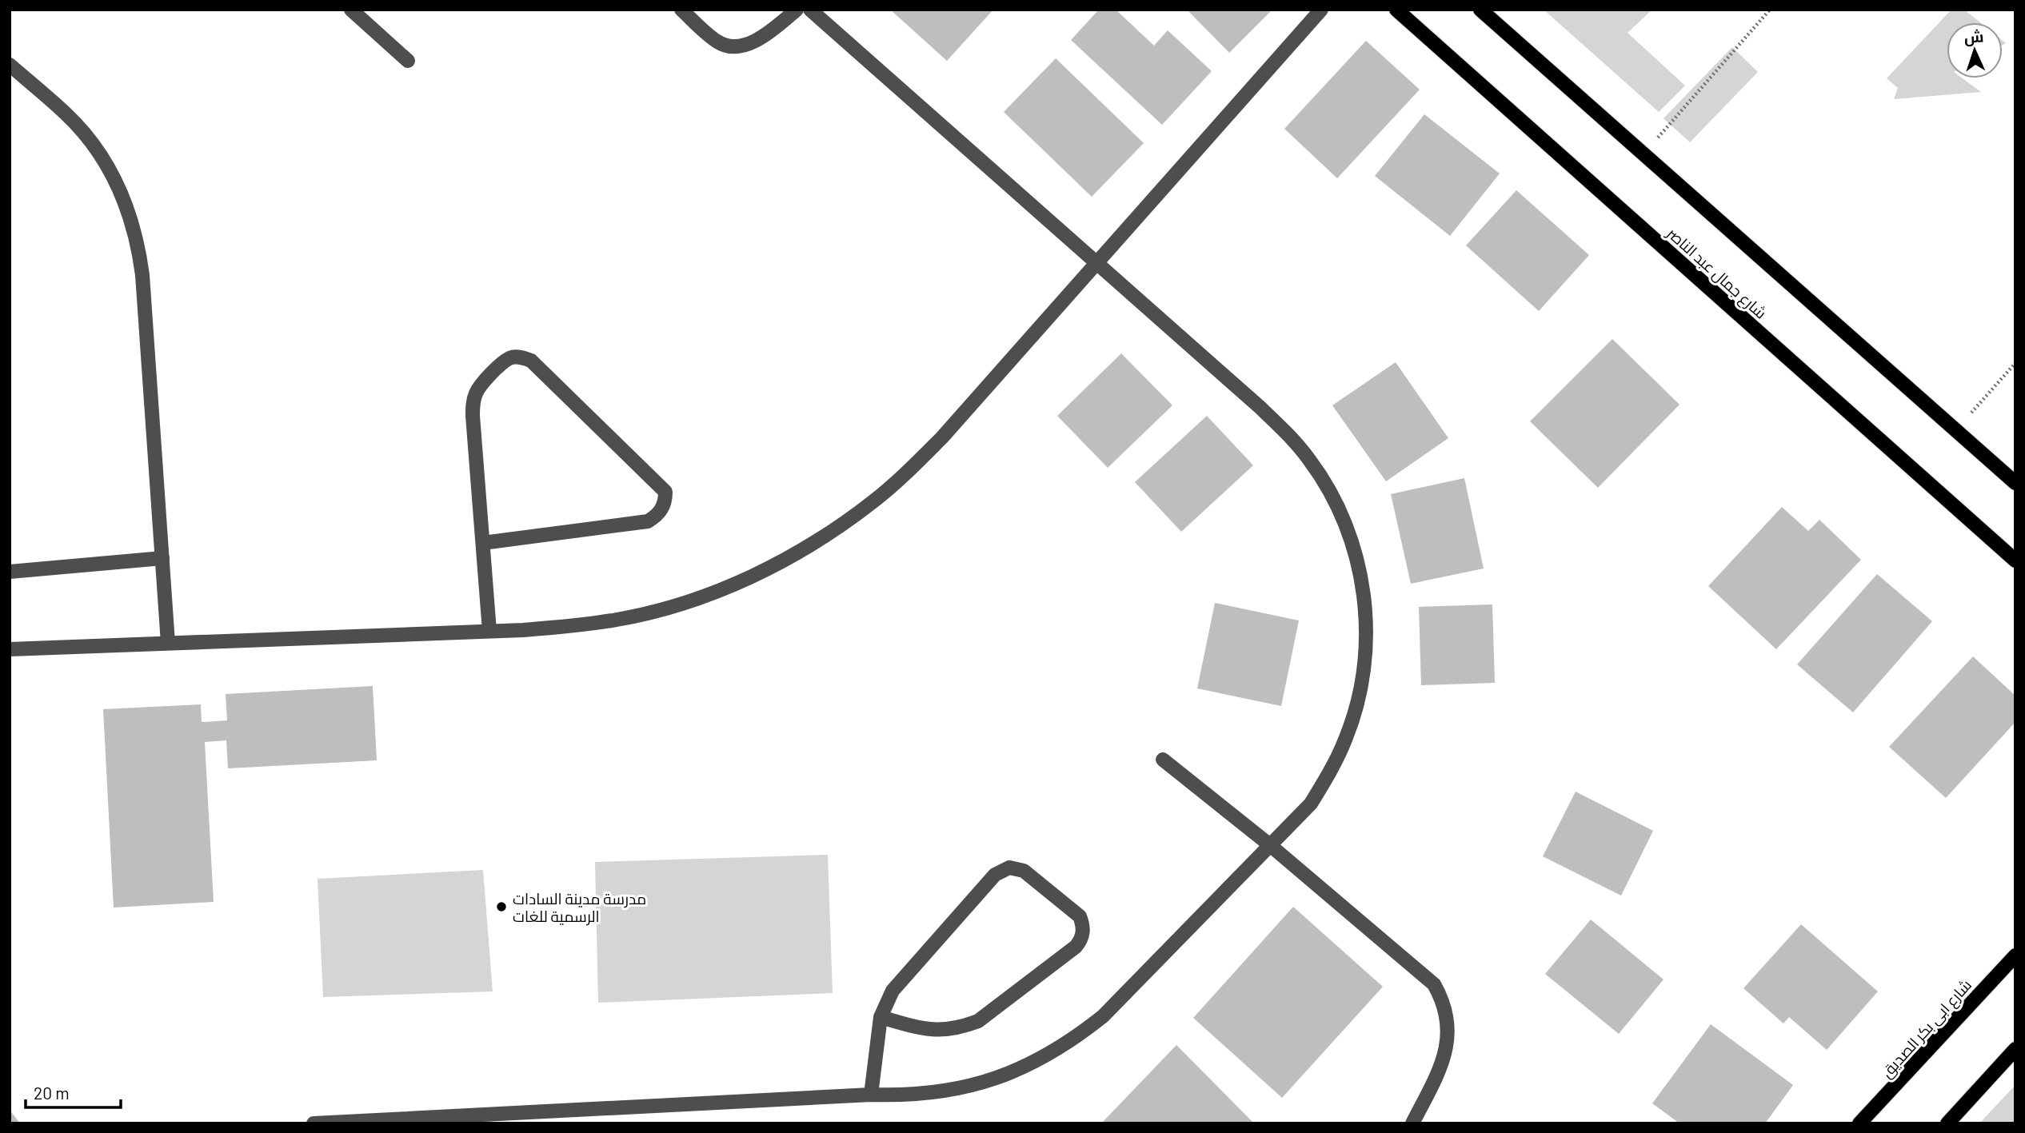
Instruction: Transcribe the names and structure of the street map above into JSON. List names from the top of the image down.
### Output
{
  "streets": {
    "main road": ["شارع جمال عبد الناصر", "شارع ابى بكر الصديق"]
  },
  "places": ["مدرسة مدينة السادات الرسمية للغات"],
  "scale_bar": "20 m",
  "north": "top"
}
